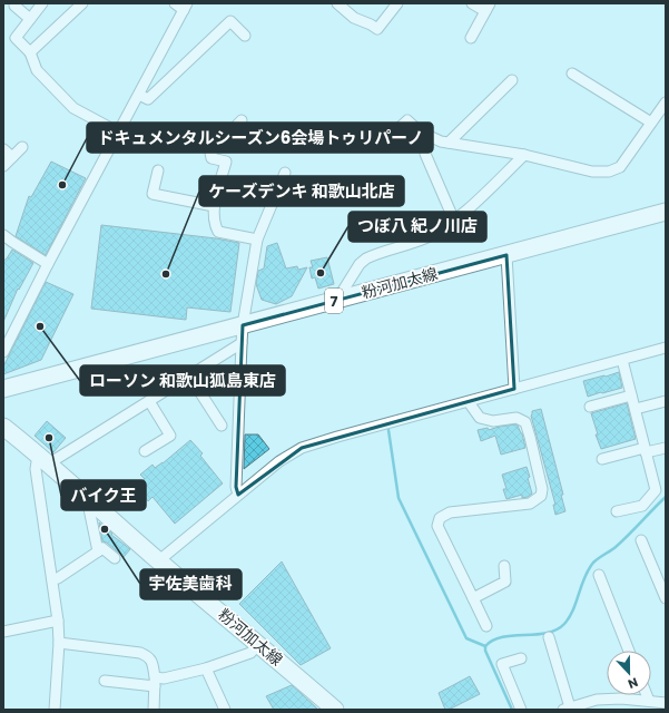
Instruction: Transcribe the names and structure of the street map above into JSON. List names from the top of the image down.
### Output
{
  "streets": {
    "main road": ["粉河加太線", "7"]
  },
  "places": [
    "ドキュメンタルシーズン6会場トゥリパーノ",
    "つぼ八 紀ノ川店",
    "ケーズデンキ 和歌山北店",
    "ローソン 和歌山狐島東店",
    "バイク王",
    "宇佐美歯科"
  ],
  "north": "bottom"
}
